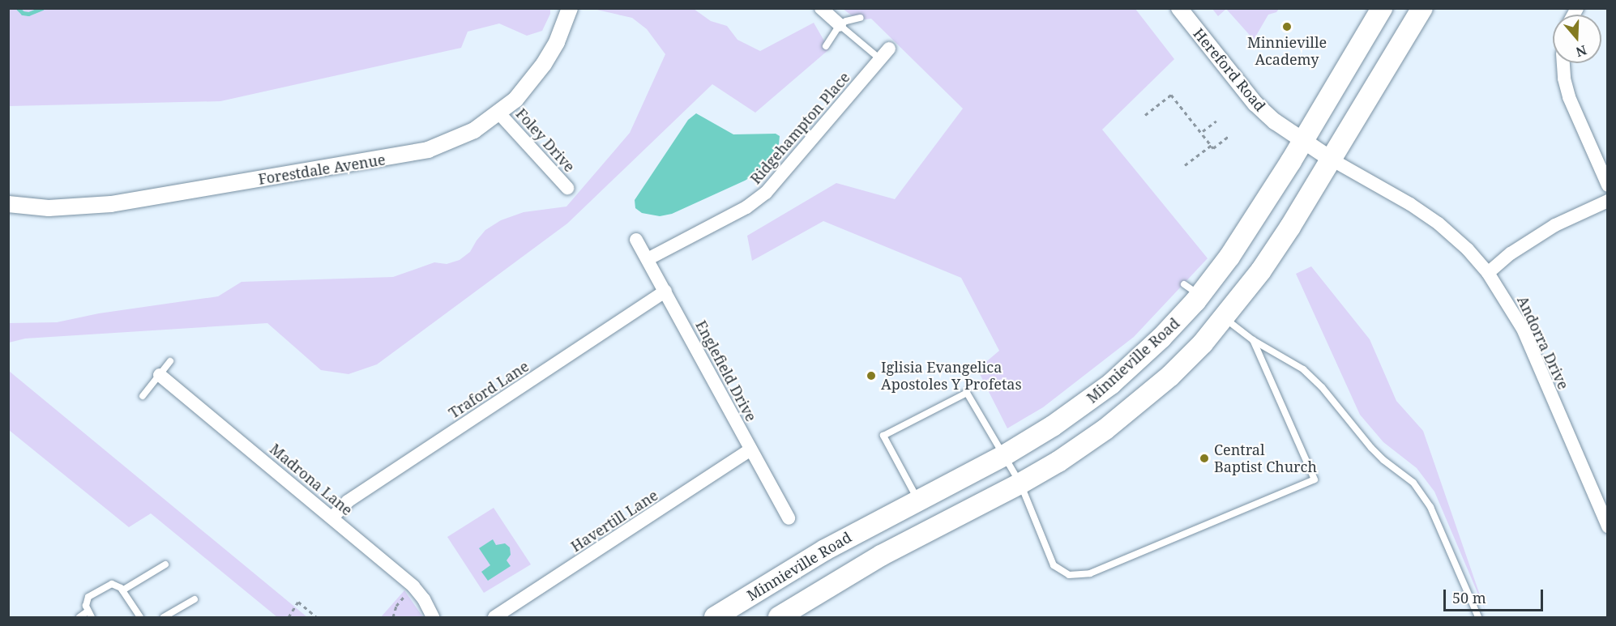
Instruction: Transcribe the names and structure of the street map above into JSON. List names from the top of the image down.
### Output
{
  "streets": {
    "main road": ["Minnieville Road"],
    "street": [
      "Hereford Road",
      "Ridgehampton Place",
      "Foley Drive",
      "Forestdale Avenue",
      "Andorra Drive",
      "Englefield Drive",
      "Traford Lane",
      "Madrona Lane",
      "Havertill Lane"
    ]
  },
  "crossings": [
    ["Hereford Road", "Andorra Drive"],
    ["Hereford Road", "Minnieville Road"],
    ["Ridgehampton Place", "Englefield Drive"],
    ["Foley Drive", "Forestdale Avenue"],
    ["Englefield Drive", "Traford Lane"],
    ["Englefield Drive", "Havertill Lane"],
    ["Traford Lane", "Madrona Lane"]
  ],
  "places": ["Minnieville Academy", "Iglisia Evangelica Apostoles Y Profetas", "Central Baptist Church"],
  "scale_bar": "50 m",
  "north": "bottom"
}
